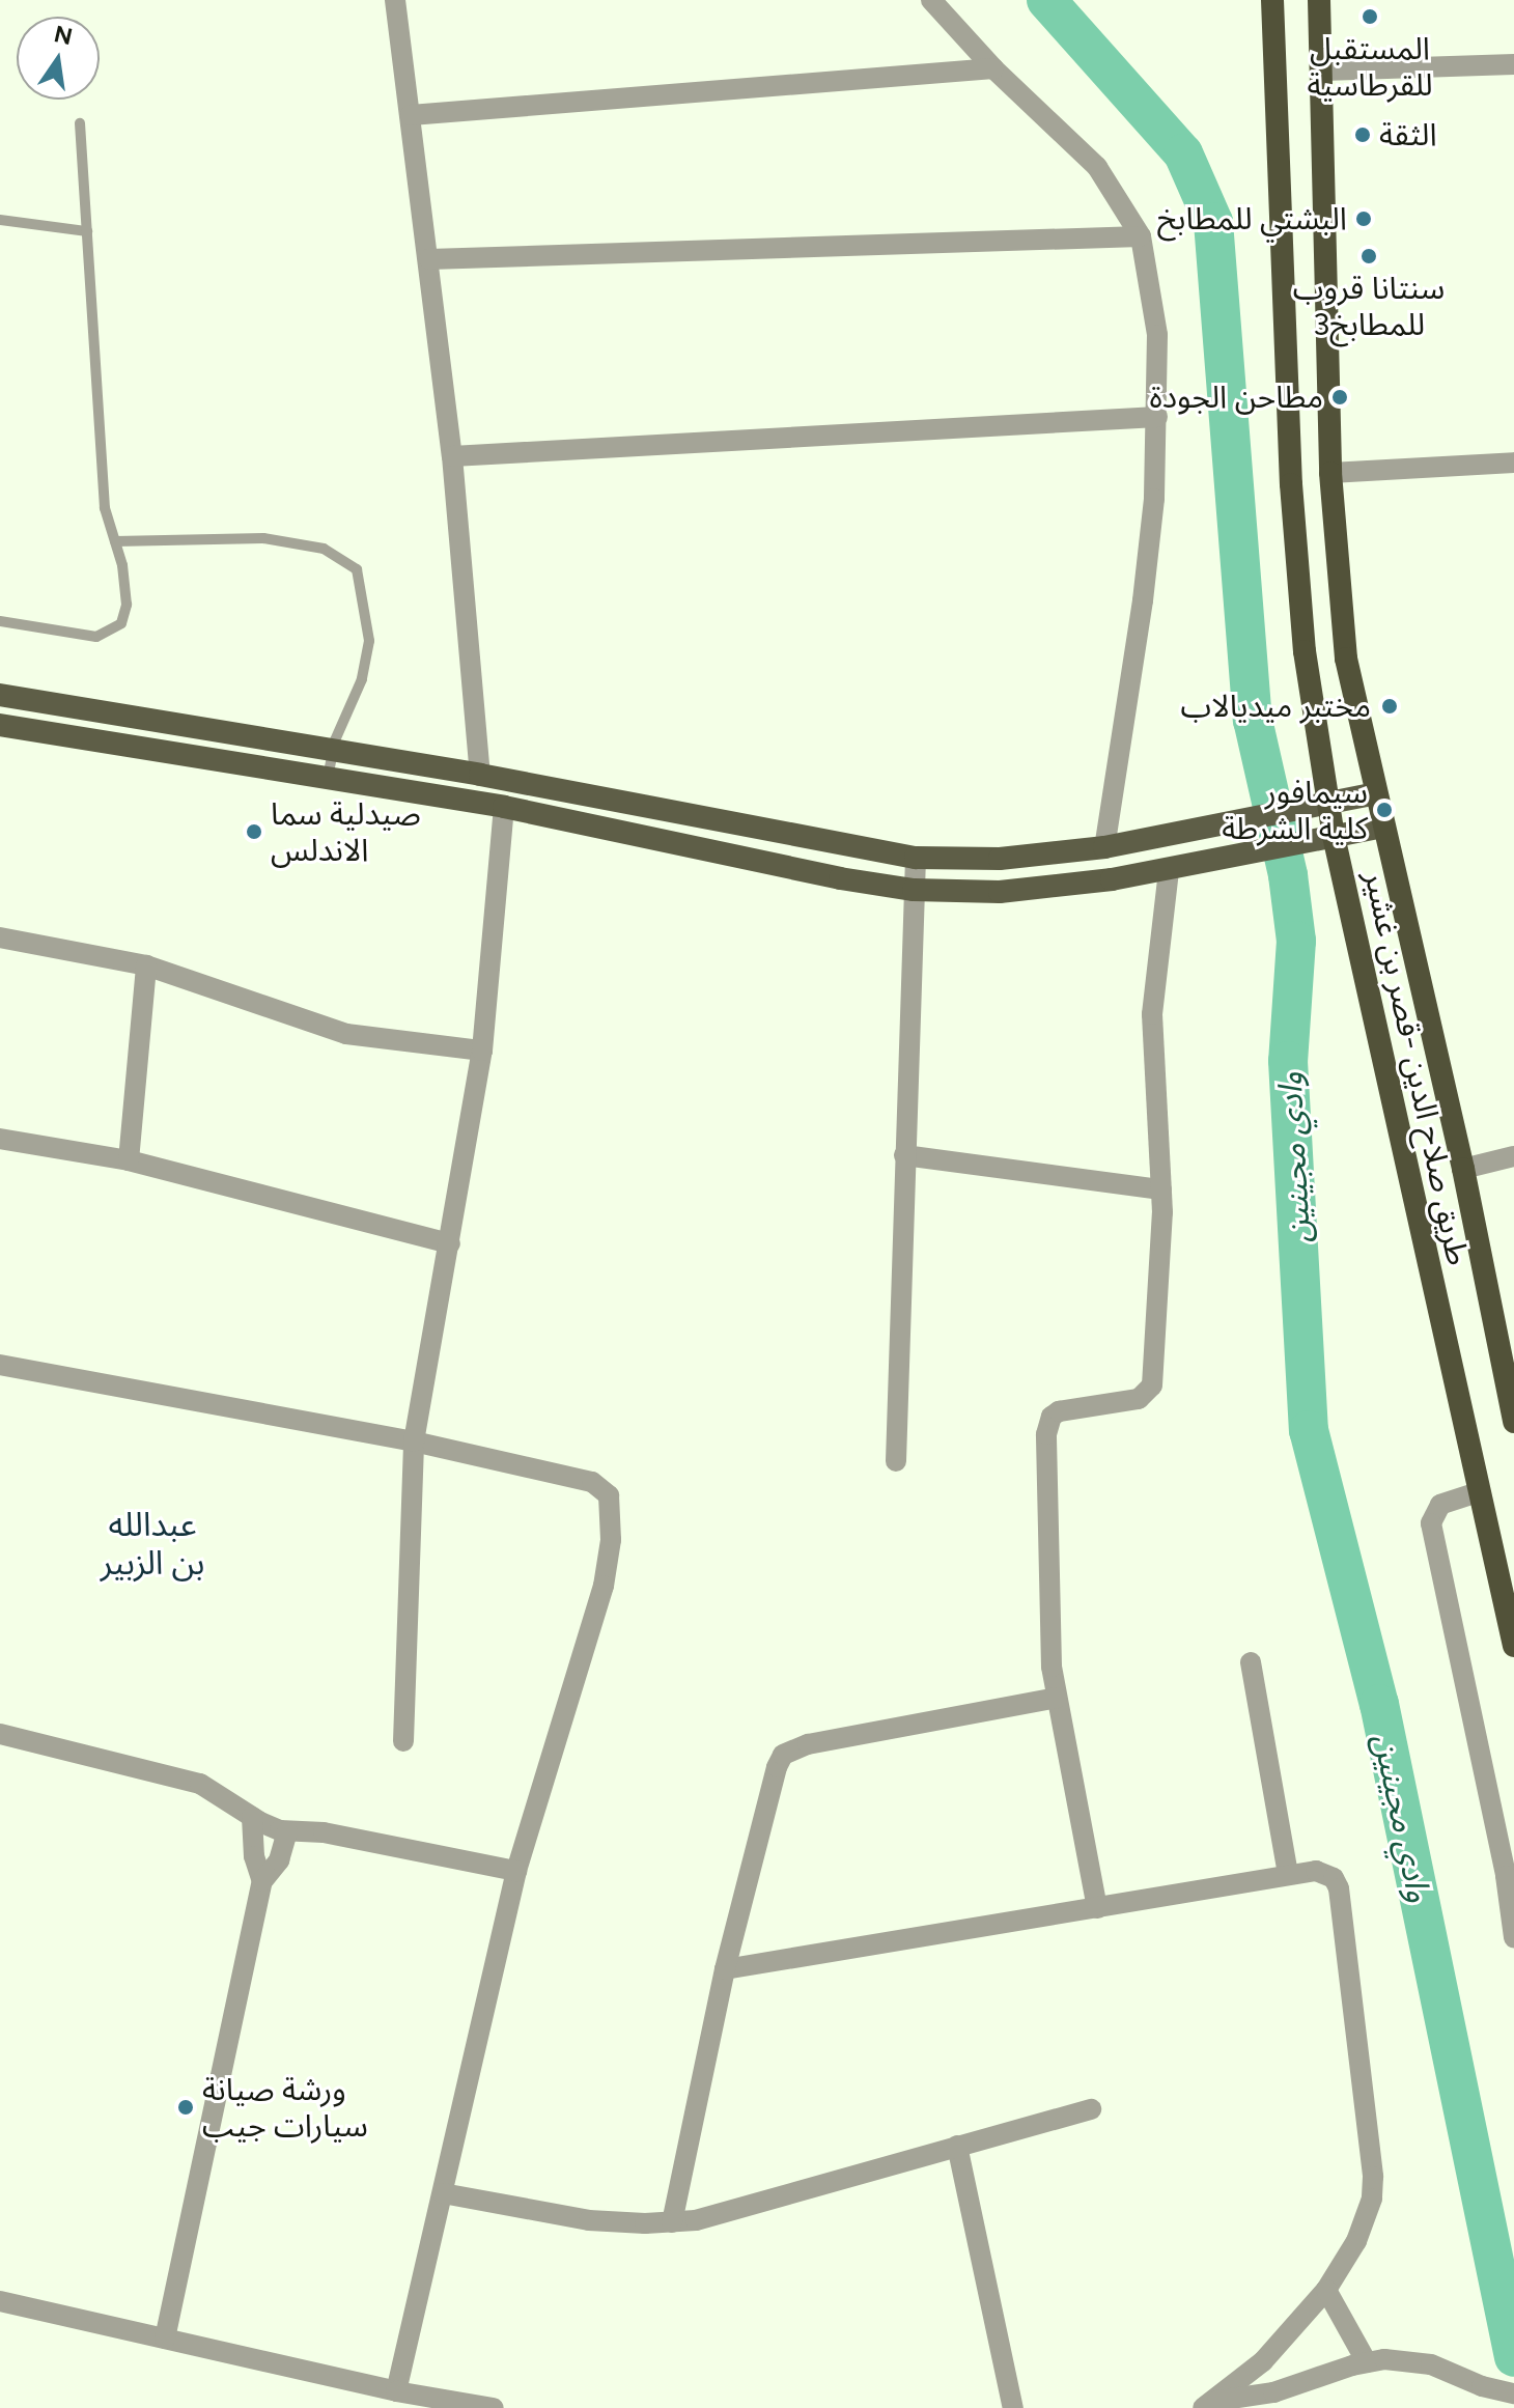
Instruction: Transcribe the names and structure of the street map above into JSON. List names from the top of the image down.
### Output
{
  "streets": {
    "highway": ["طريق صلاح الدين -قصر بن غشير"]
  },
  "districts": ["عبدالله بن الزبير"],
  "water": ["وادي مجينين"],
  "places": [
    "المستقبل للقرطاسية",
    "الثقة",
    "البشتي للمطابخ",
    "سنتانا قروب 3للمطابخ",
    "مطاحن الجودة",
    "مختبر ميديالاب",
    "سيمافور كلية الشرطة",
    "صيدلية سما الاندلس",
    "ورشة صيانة سيارات جيب"
  ],
  "north": "top"
}
